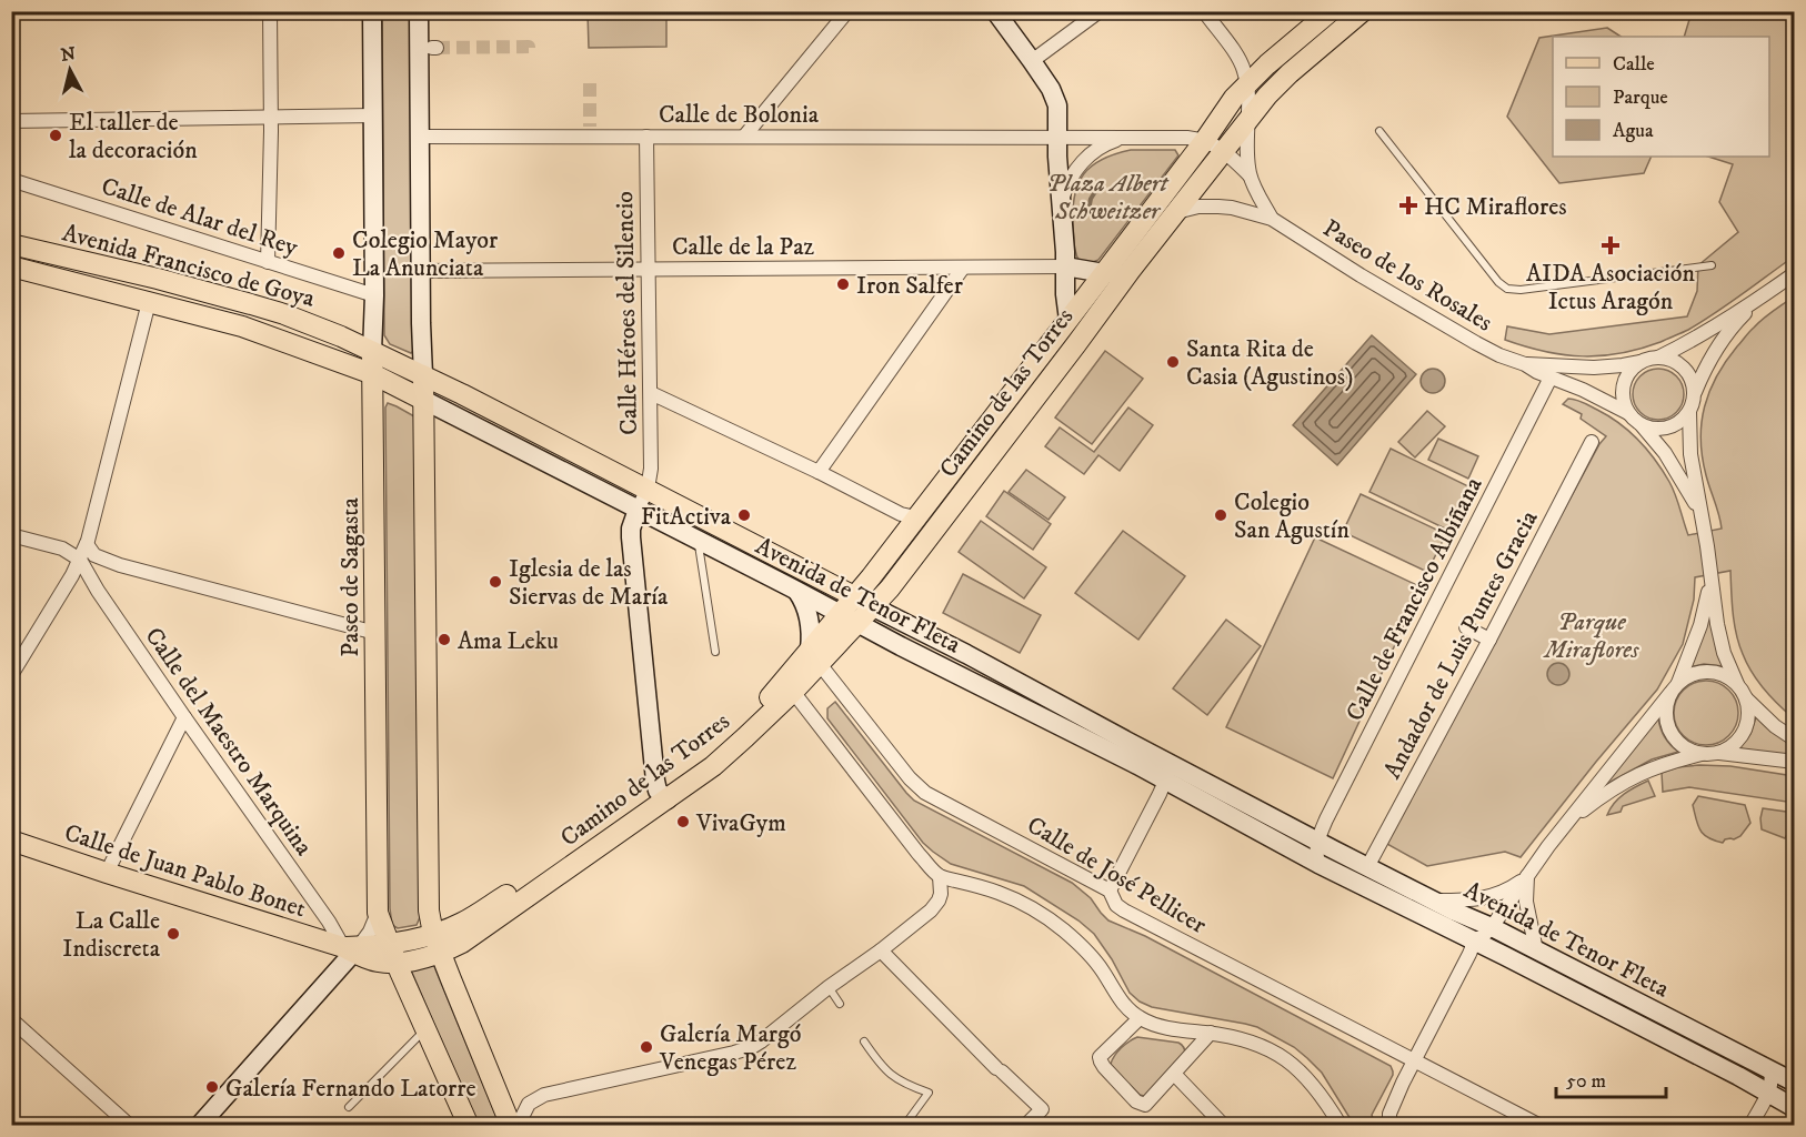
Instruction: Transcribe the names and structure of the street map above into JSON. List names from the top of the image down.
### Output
{
  "streets": {
    "main road": [
      "Avenida Francisco de Goya",
      "Camino de las Torres",
      "Paseo de Sagasta",
      "Avenida de Tenor Fleta",
      "Calle de Juan Pablo Bonet"
    ],
    "street": [
      "Calle de Bolonia",
      "Calle de Alar del Rey",
      "Calle de la Paz",
      "Paseo de los Rosales",
      "Calle Héroes del Silencio",
      "Calle de Francisco Albiñana",
      "Andador de Luis Puntes Gracia",
      "Calle del Maestro Marquina",
      "Calle de José Pellicer"
    ]
  },
  "crossings": [
    ["Calle de Bolonia", "Calle Héroes del Silencio"],
    ["Calle de Alar del Rey", "Paseo de Sagasta"],
    ["Calle de la Paz", "Calle Héroes del Silencio"],
    ["Calle de la Paz", "Camino de las Torres"],
    ["Avenida Francisco de Goya", "Paseo de Sagasta"],
    ["Avenida Francisco de Goya", "Avenida de Tenor Fleta"],
    ["Paseo de los Rosales", "Camino de las Torres"],
    ["Paseo de los Rosales", "Calle de Francisco Albiñana"],
    ["Calle Héroes del Silencio", "Avenida de Tenor Fleta"],
    ["Camino de las Torres", "Paseo de Sagasta"],
    ["Camino de las Torres", "Avenida de Tenor Fleta"],
    ["Camino de las Torres", "Calle de Juan Pablo Bonet"],
    ["Camino de las Torres", "Calle de José Pellicer"],
    ["Paseo de Sagasta", "Avenida de Tenor Fleta"],
    ["Paseo de Sagasta", "Calle de Juan Pablo Bonet"],
    ["Avenida de Tenor Fleta", "Calle de Francisco Albiñana"],
    ["Avenida de Tenor Fleta", "Andador de Luis Puntes Gracia"],
    ["Calle del Maestro Marquina", "Calle de Juan Pablo Bonet"]
  ],
  "parks": ["Plaza Albert Schweitzer", "Parque Miraflores"],
  "places": {
    "other": [
      "El taller de la decoración",
      "Colegio Mayor La Anunciata",
      "Iron Salfer",
      "Santa Rita de Casia (Agustinos)",
      "FitActiva",
      "Colegio San Agustín",
      "Iglesia de las Siervas de María",
      "Ama Leku",
      "VivaGym",
      "La Calle Indiscreta",
      "Galería Margó Venegas Pérez",
      "Galería Fernando Latorre"
    ],
    "health": ["HC Miraflores", "AIDA Asociación Ictus Aragón"]
  },
  "legend": ["Calle", "Parque", "Agua"],
  "scale_bar": "50 m",
  "north": "top"
}
